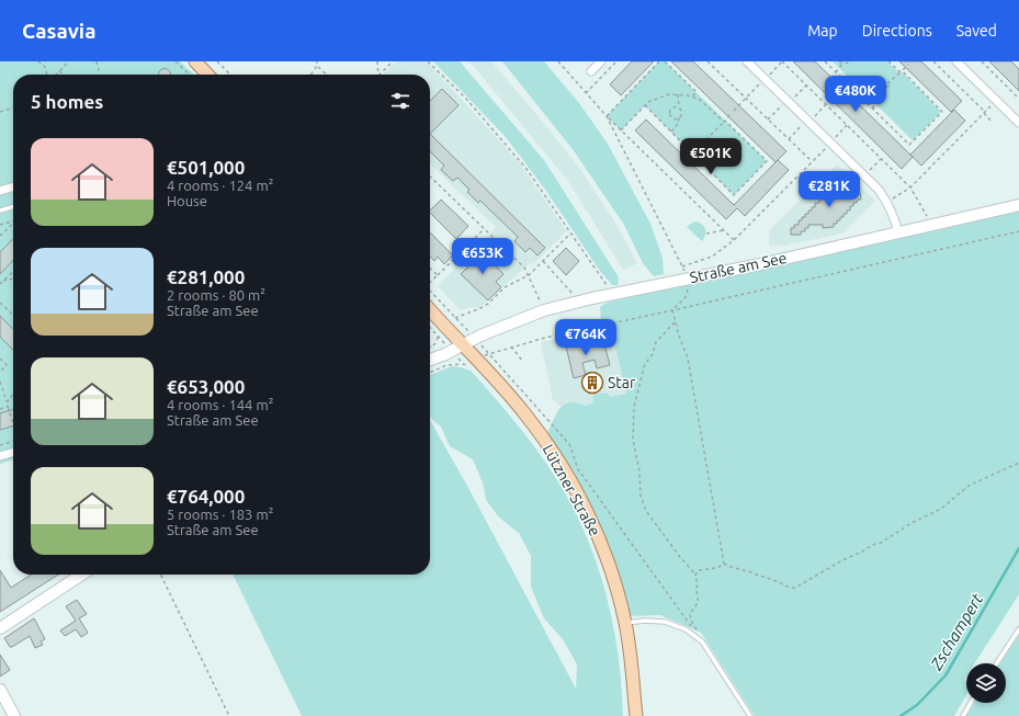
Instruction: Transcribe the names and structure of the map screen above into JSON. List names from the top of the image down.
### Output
{
  "streets": {
    "main road": ["Straße am See", "Lützner Straße"]
  },
  "crossings": [
    ["Straße am See", "Lützner Straße"]
  ],
  "water": ["Zschampert"],
  "places": {
    "building": ["Star"]
  },
  "page": {
    "header": "Casavia",
    "nav": ["Map", "Directions", "Saved"],
    "heading": "5 homes",
    "price": [
      "€480K",
      "€501K",
      "€281K",
      "€653K",
      "€764K"
    ],
    "list": [
      {
        "name": "€501,000",
        "note": "4 rooms · 124 m² · House"
      },
      {
        "name": "€281,000",
        "note": "2 rooms · 80 m² · Straße am See"
      },
      {
        "name": "€653,000",
        "note": "4 rooms · 144 m² · Straße am See"
      },
      {
        "name": "€764,000",
        "note": "5 rooms · 183 m² · Straße am See"
      }
    ]
  }
}
